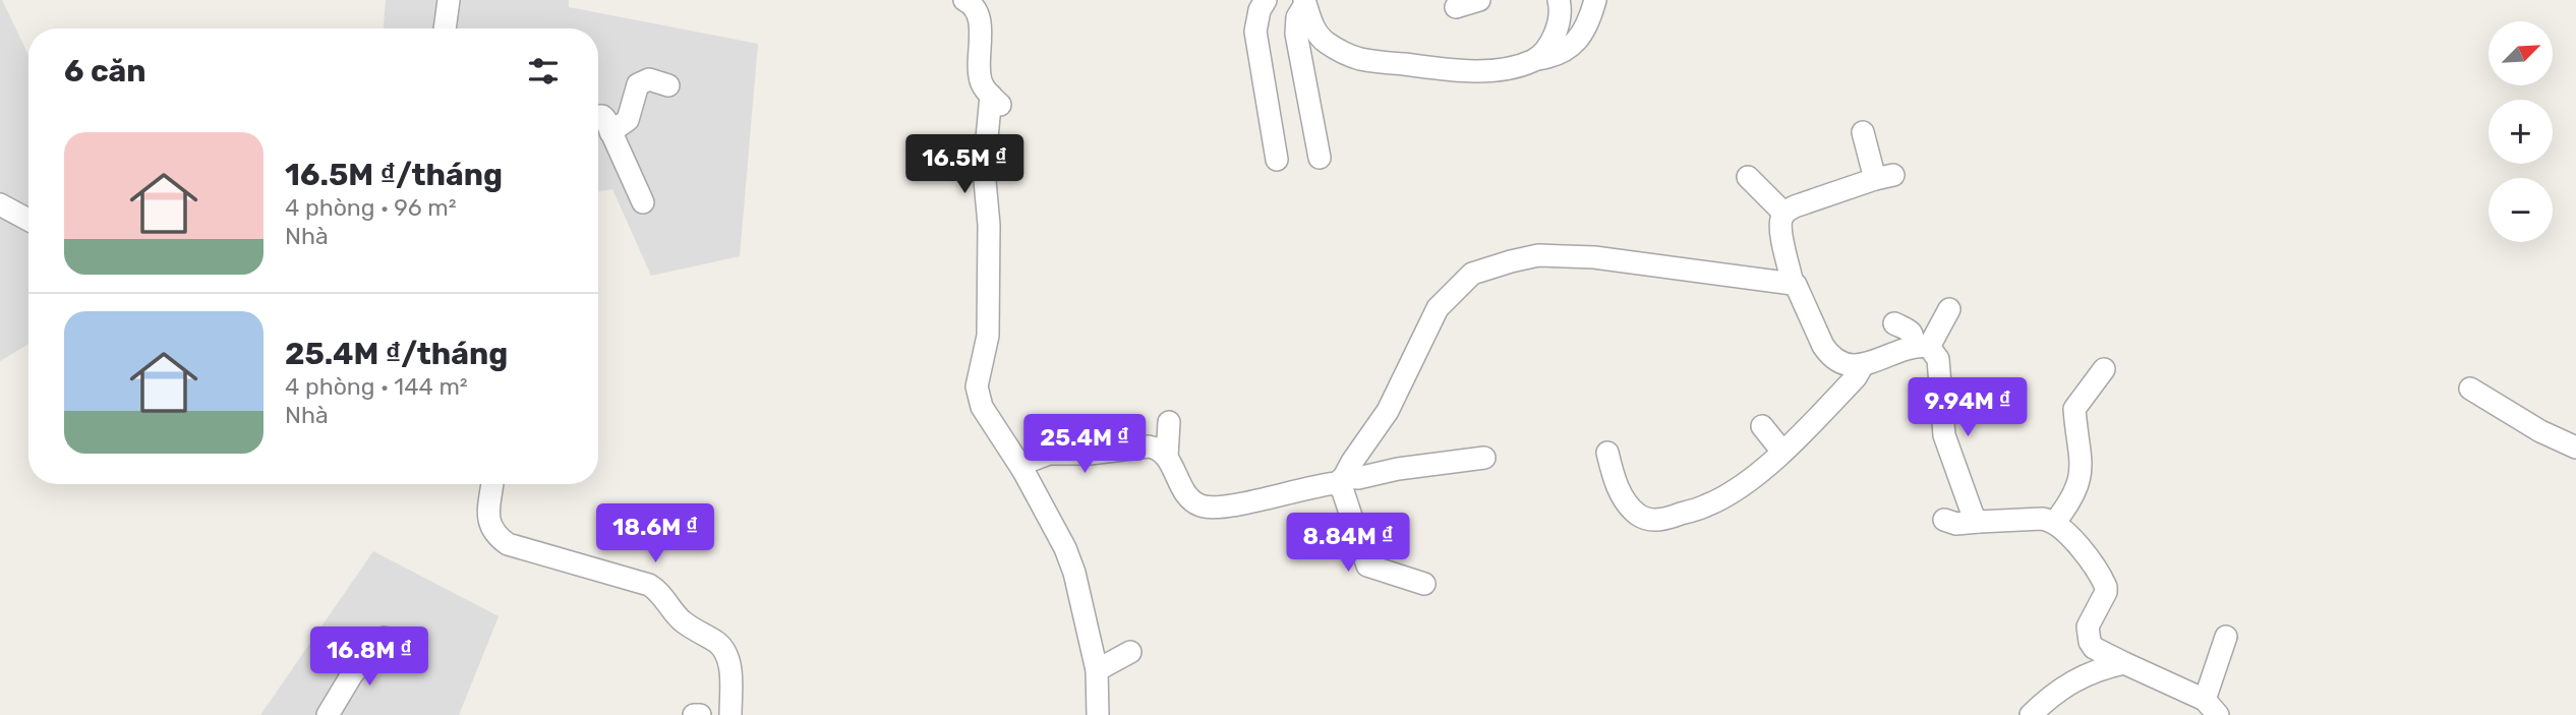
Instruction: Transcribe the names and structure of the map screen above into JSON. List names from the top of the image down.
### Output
{
  "north": "top right",
  "page": {
    "map_buttons": ["+", "−"],
    "heading": "6 căn",
    "list": [
      {
        "name": "16.5M ₫/tháng",
        "note": "4 phòng · 96 m² · Nhà"
      },
      {
        "name": "25.4M ₫/tháng",
        "note": "4 phòng · 144 m² · Nhà"
      }
    ],
    "price": [
      "16.5M ₫",
      "9.94M ₫",
      "25.4M ₫",
      "18.6M ₫",
      "8.84M ₫",
      "16.8M ₫"
    ]
  }
}
